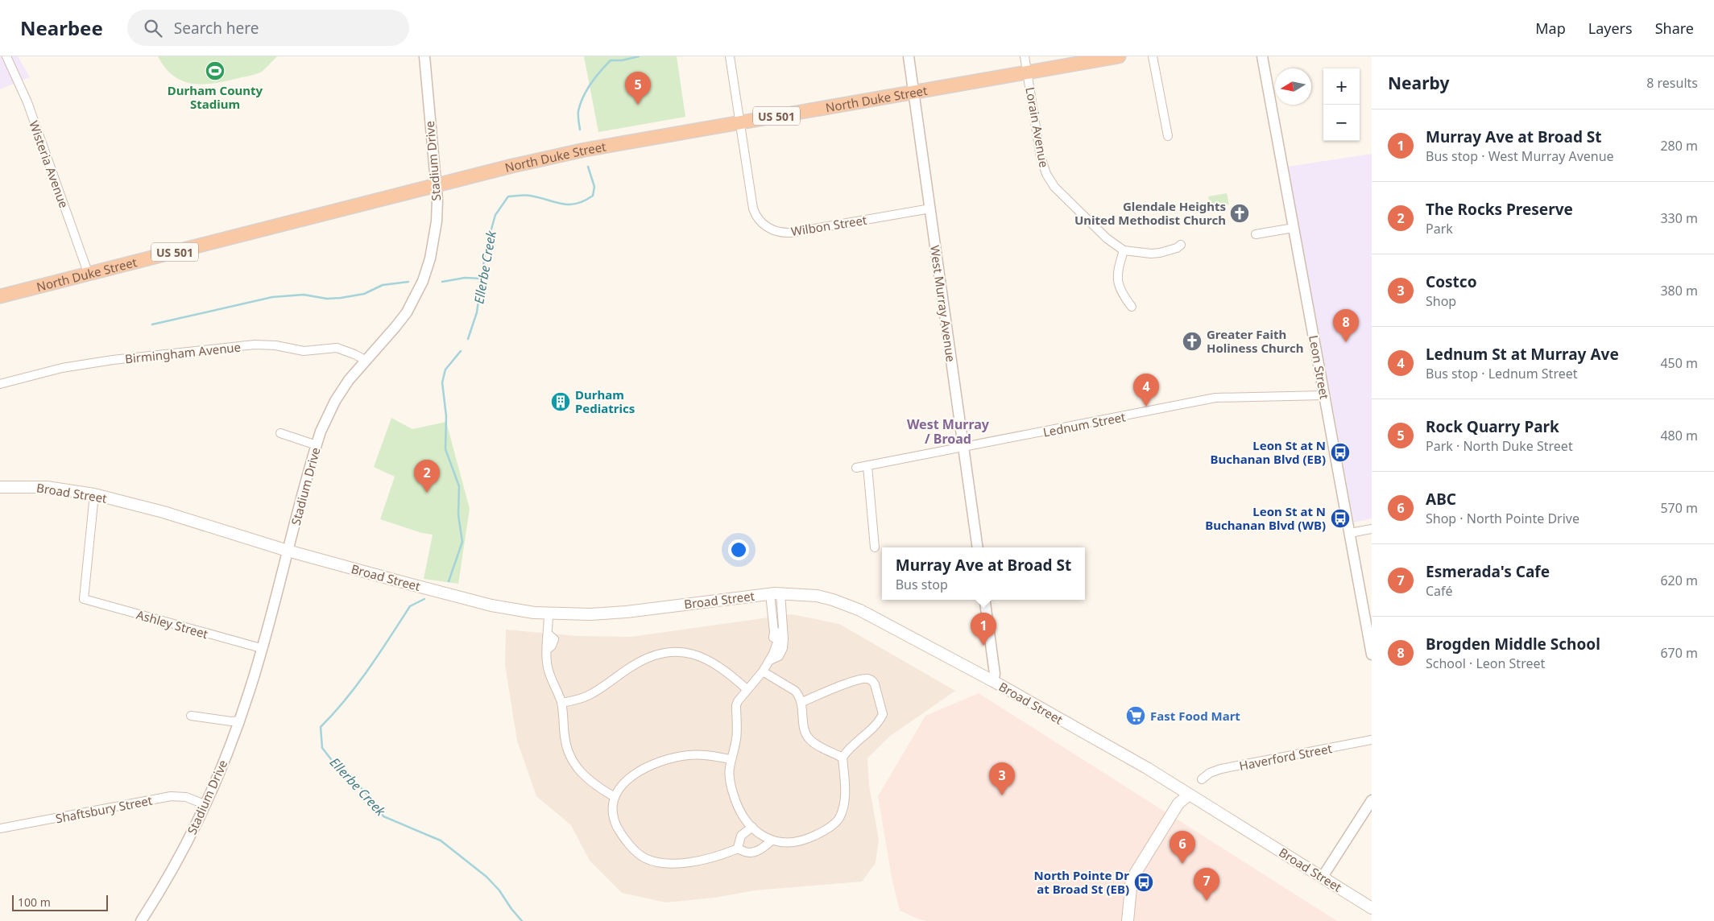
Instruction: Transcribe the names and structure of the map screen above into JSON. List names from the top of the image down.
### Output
{
  "streets": {
    "highway": ["North Duke Street", "US 501"],
    "main road": ["Broad Street"],
    "street": [
      "Lorain Avenue",
      "Stadium Drive",
      "Wisteria Avenue",
      "Wilbon Street",
      "West Murray Avenue",
      "Birmingham Avenue",
      "Leon Street",
      "Lednum Street",
      "Ashley Street",
      "Haverford Street",
      "Shaftsbury Street"
    ]
  },
  "crossings": [
    ["North Duke Street", "Lorain Avenue"],
    ["North Duke Street", "Stadium Drive"],
    ["North Duke Street", "Wisteria Avenue"],
    ["North Duke Street", "Wilbon Street"],
    ["North Duke Street", "West Murray Avenue"],
    ["Stadium Drive", "Birmingham Avenue"],
    ["Stadium Drive", "Broad Street"],
    ["Stadium Drive", "Ashley Street"],
    ["Stadium Drive", "Shaftsbury Street"],
    ["Wilbon Street", "West Murray Avenue"],
    ["West Murray Avenue", "Lednum Street"],
    ["Leon Street", "Lednum Street"],
    ["Broad Street", "Ashley Street"]
  ],
  "districts": ["West Murray / Broad"],
  "water": ["Ellerbe Creek"],
  "places": {
    "sports": ["Durham County Stadium"],
    "church": ["Glendale Heights United Methodist Church", "Greater Faith Holiness Church"],
    "building": ["Durham Pediatrics"],
    "bus stop": ["Leon St at N Buchanan Blvd (EB)", "Leon St at N Buchanan Blvd (WB)", "North Pointe Dr at Broad St (EB)"],
    "supermarket": ["Fast Food Mart"]
  },
  "scale_bar": "100 m",
  "north": "left",
  "page": {
    "header": "Nearbee",
    "search": "Search here",
    "nav": ["Map", "Layers", "Share"],
    "heading": ["Nearby", "8 results"],
    "map_buttons": ["+", "−"],
    "pins": [
      "5",
      "8",
      "4",
      "2",
      "1",
      "3",
      "6",
      "7"
    ],
    "list": [
      {
        "mark": "1",
        "name": "Murray Ave at Broad St",
        "note": "Bus stop · West Murray Avenue",
        "value": "280 m"
      },
      {
        "mark": "2",
        "name": "The Rocks Preserve",
        "note": "Park",
        "value": "330 m"
      },
      {
        "mark": "3",
        "name": "Costco",
        "note": "Shop",
        "value": "380 m"
      },
      {
        "mark": "4",
        "name": "Lednum St at Murray Ave",
        "note": "Bus stop · Lednum Street",
        "value": "450 m"
      },
      {
        "mark": "5",
        "name": "Rock Quarry Park",
        "note": "Park · North Duke Street",
        "value": "480 m"
      },
      {
        "mark": "6",
        "name": "ABC",
        "note": "Shop · North Pointe Drive",
        "value": "570 m"
      },
      {
        "mark": "7",
        "name": "Esmerada's Cafe",
        "note": "Café",
        "value": "620 m"
      },
      {
        "mark": "8",
        "name": "Brogden Middle School",
        "note": "School · Leon Street",
        "value": "670 m"
      }
    ],
    "popup": ["Murray Ave at Broad St", "Bus stop"],
    "scale": "100 m"
  }
}
